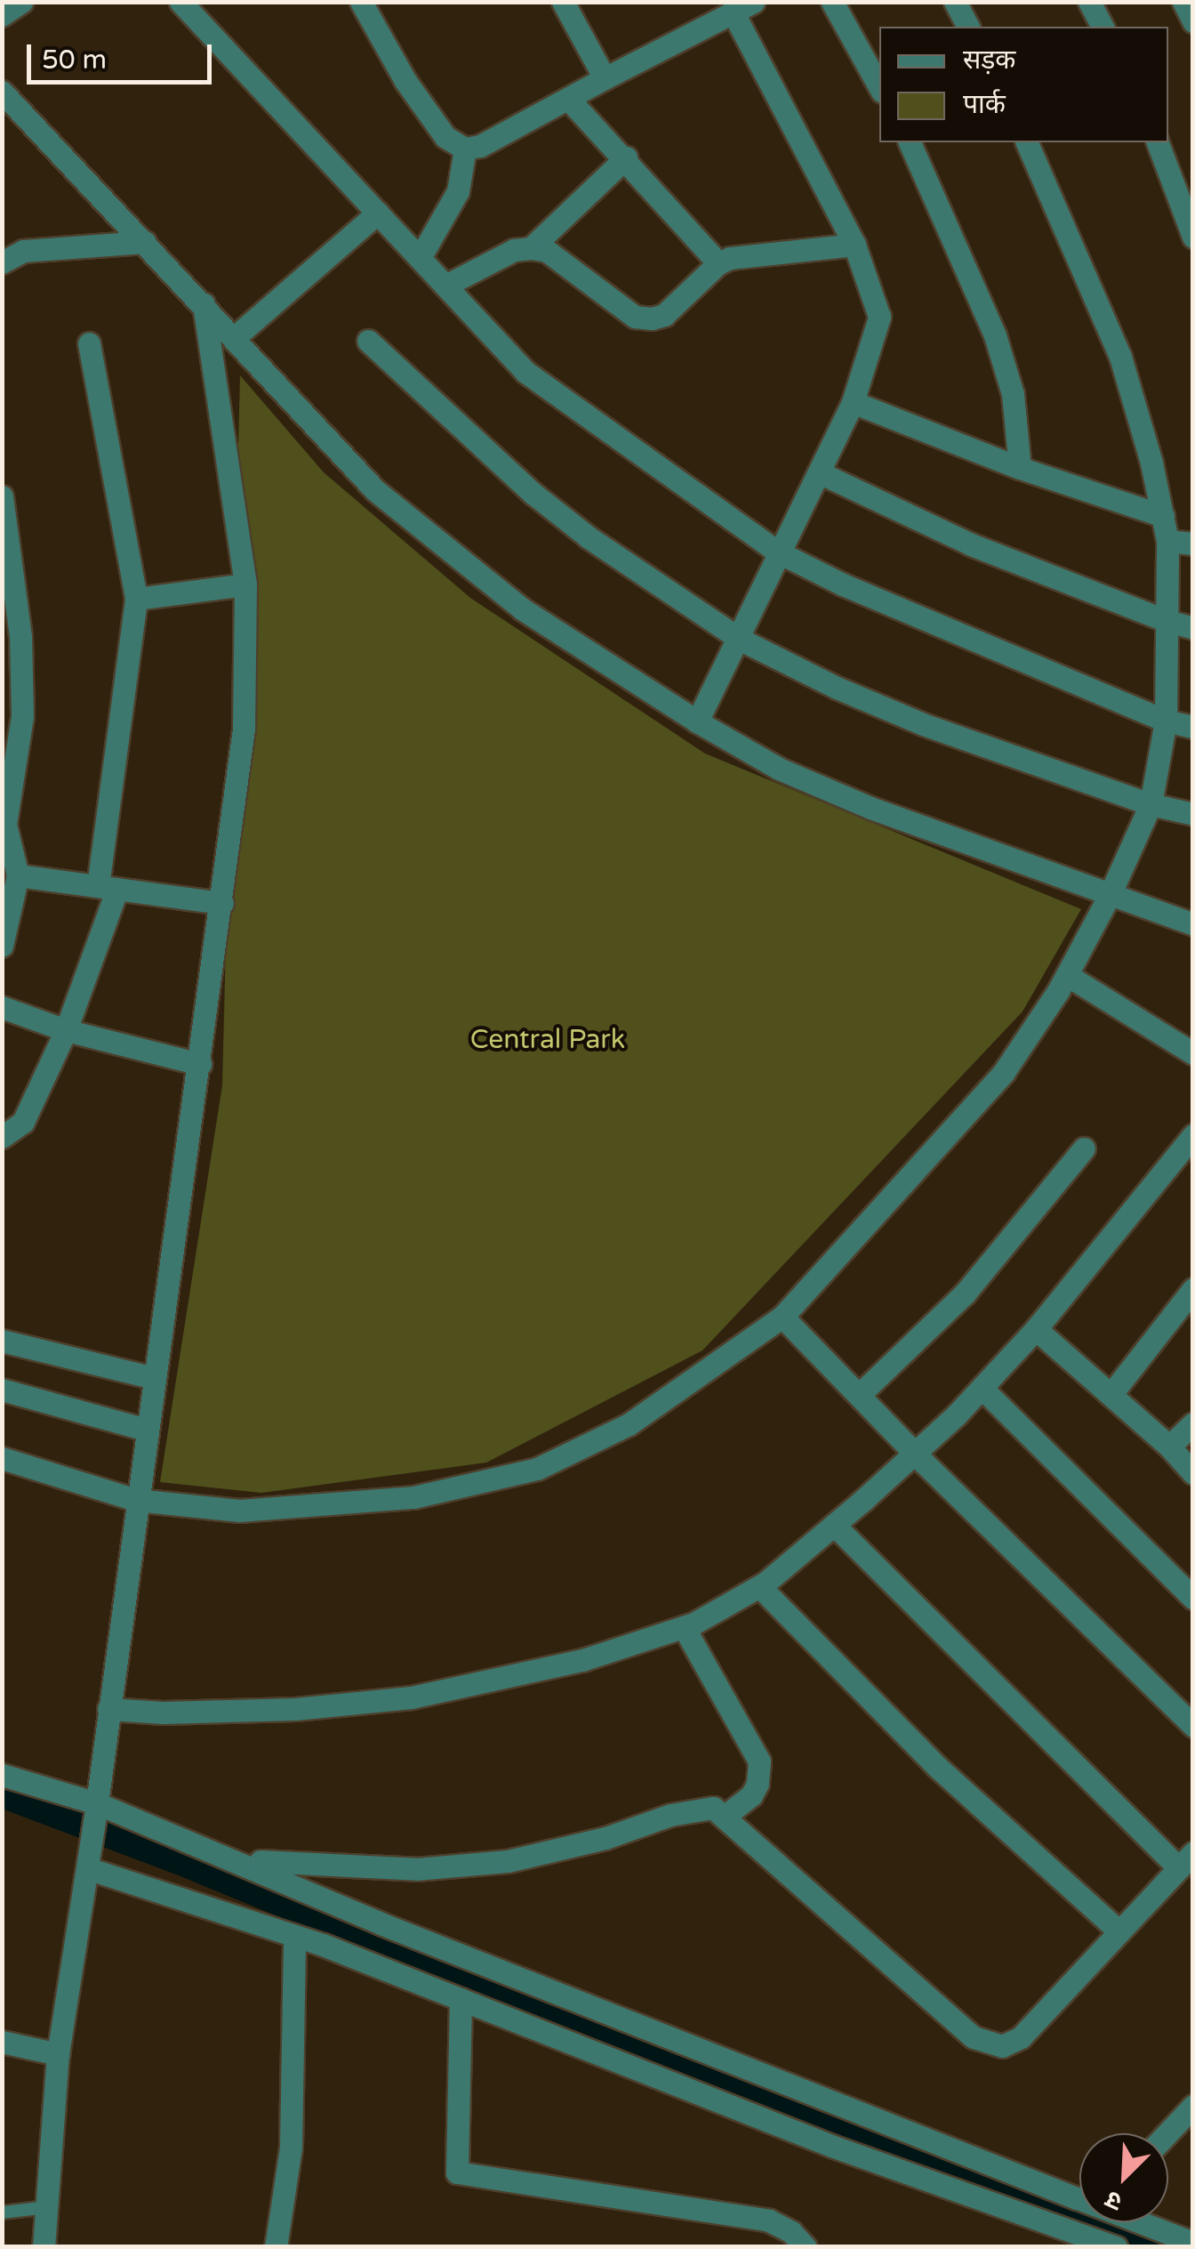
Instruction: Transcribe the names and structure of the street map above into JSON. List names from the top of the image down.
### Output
{
  "parks": ["Central Park"],
  "legend": ["सड़क", "पार्क"],
  "scale_bar": "50 m",
  "north": "bottom left"
}
